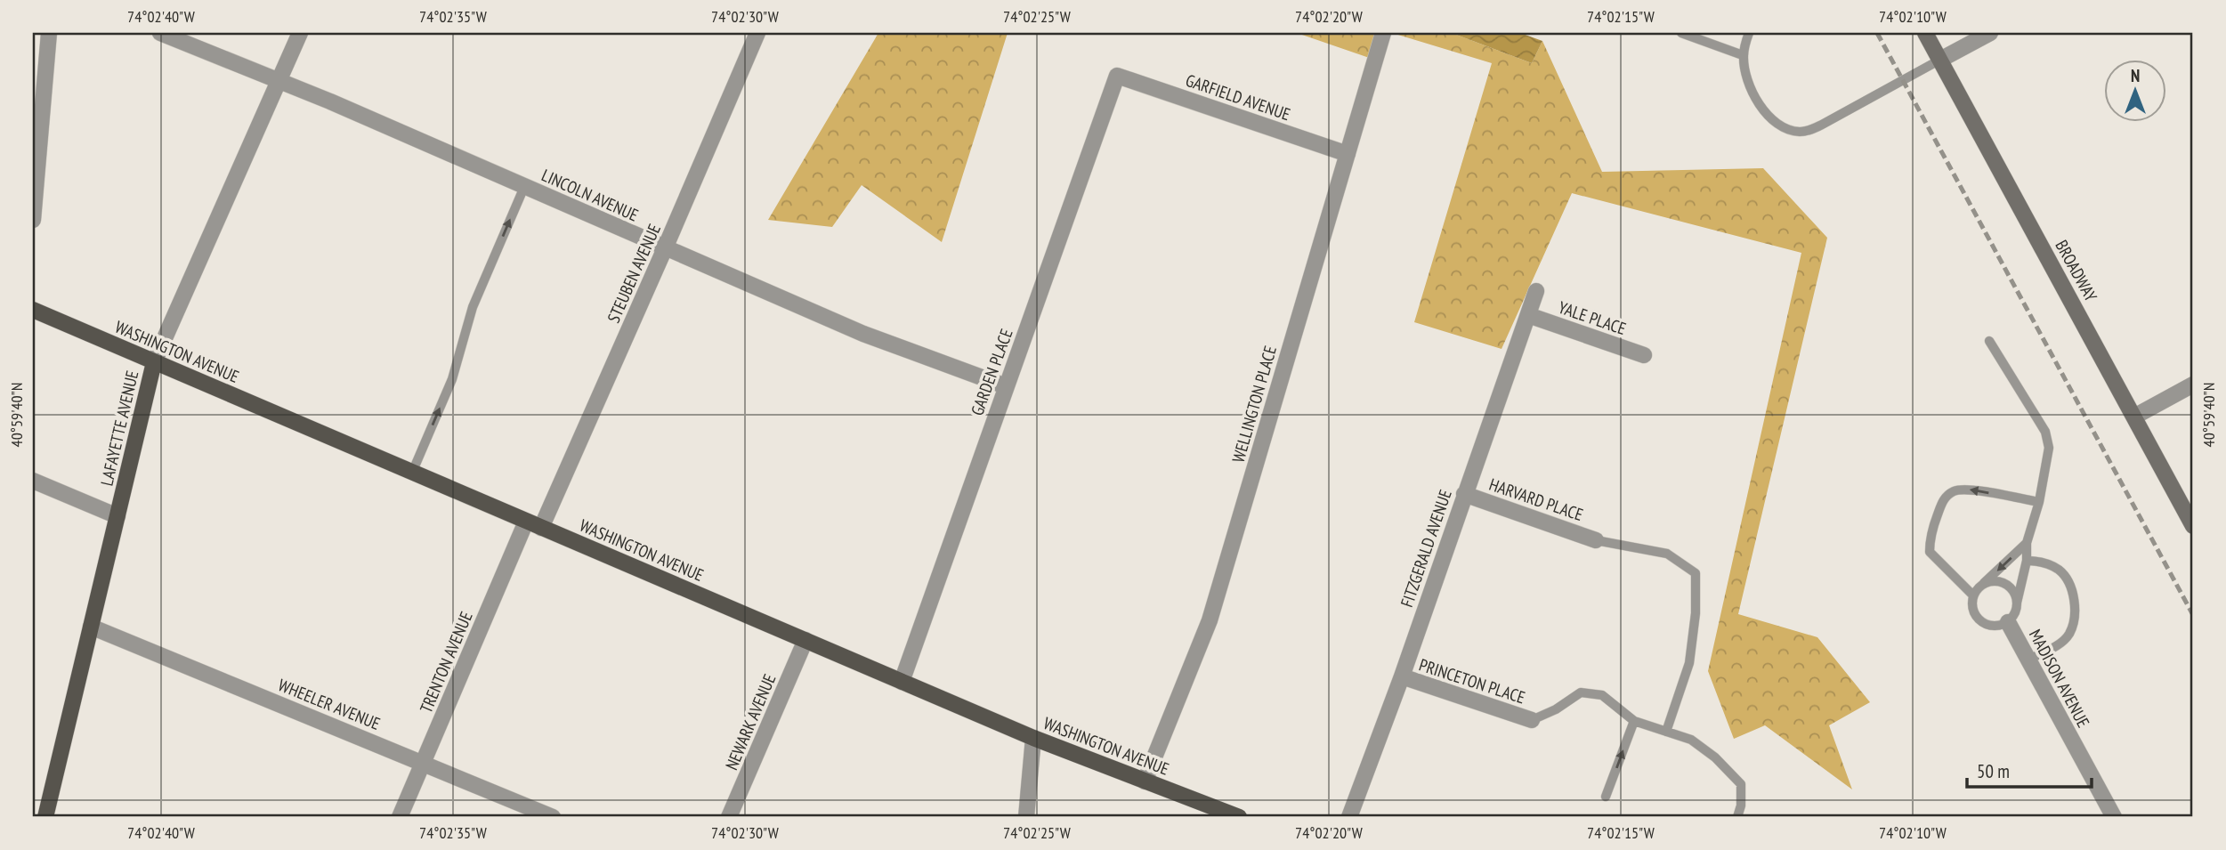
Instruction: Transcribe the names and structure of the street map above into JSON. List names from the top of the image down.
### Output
{
  "streets": {
    "main road": ["WASHINGTON AVENUE", "LAFAYETTE AVENUE"],
    "street": [
      "GARFIELD AVENUE",
      "LINCOLN AVENUE",
      "BROADWAY",
      "STEUBEN AVENUE",
      "YALE PLACE",
      "GARDEN PLACE",
      "WELLINGTON PLACE",
      "HARVARD PLACE",
      "FITZGERALD AVENUE",
      "TRENTON AVENUE",
      "MADISON AVENUE",
      "PRINCETON PLACE",
      "WHEELER AVENUE",
      "NEWARK AVENUE"
    ]
  },
  "crossings": [
    ["GARFIELD AVENUE", "GARDEN PLACE"],
    ["GARFIELD AVENUE", "WELLINGTON PLACE"],
    ["LINCOLN AVENUE", "STEUBEN AVENUE"],
    ["LINCOLN AVENUE", "GARDEN PLACE"],
    ["LINCOLN AVENUE", "LAFAYETTE AVENUE"],
    ["STEUBEN AVENUE", "WASHINGTON AVENUE"],
    ["STEUBEN AVENUE", "TRENTON AVENUE"],
    ["YALE PLACE", "FITZGERALD AVENUE"],
    ["WASHINGTON AVENUE", "GARDEN PLACE"],
    ["WASHINGTON AVENUE", "WELLINGTON PLACE"],
    ["WASHINGTON AVENUE", "LAFAYETTE AVENUE"],
    ["WASHINGTON AVENUE", "TRENTON AVENUE"],
    ["WASHINGTON AVENUE", "NEWARK AVENUE"],
    ["LAFAYETTE AVENUE", "WHEELER AVENUE"],
    ["HARVARD PLACE", "FITZGERALD AVENUE"],
    ["FITZGERALD AVENUE", "PRINCETON PLACE"],
    ["TRENTON AVENUE", "WHEELER AVENUE"]
  ],
  "scale_bar": "50 m",
  "north": "top",
  "coordinates": [
    "74°02'40\"W",
    "74°02'35\"W",
    "74°02'30\"W",
    "74°02'25\"W",
    "74°02'20\"W",
    "74°02'15\"W",
    "74°02'10\"W",
    "40°59'40\"N"
  ]
}
